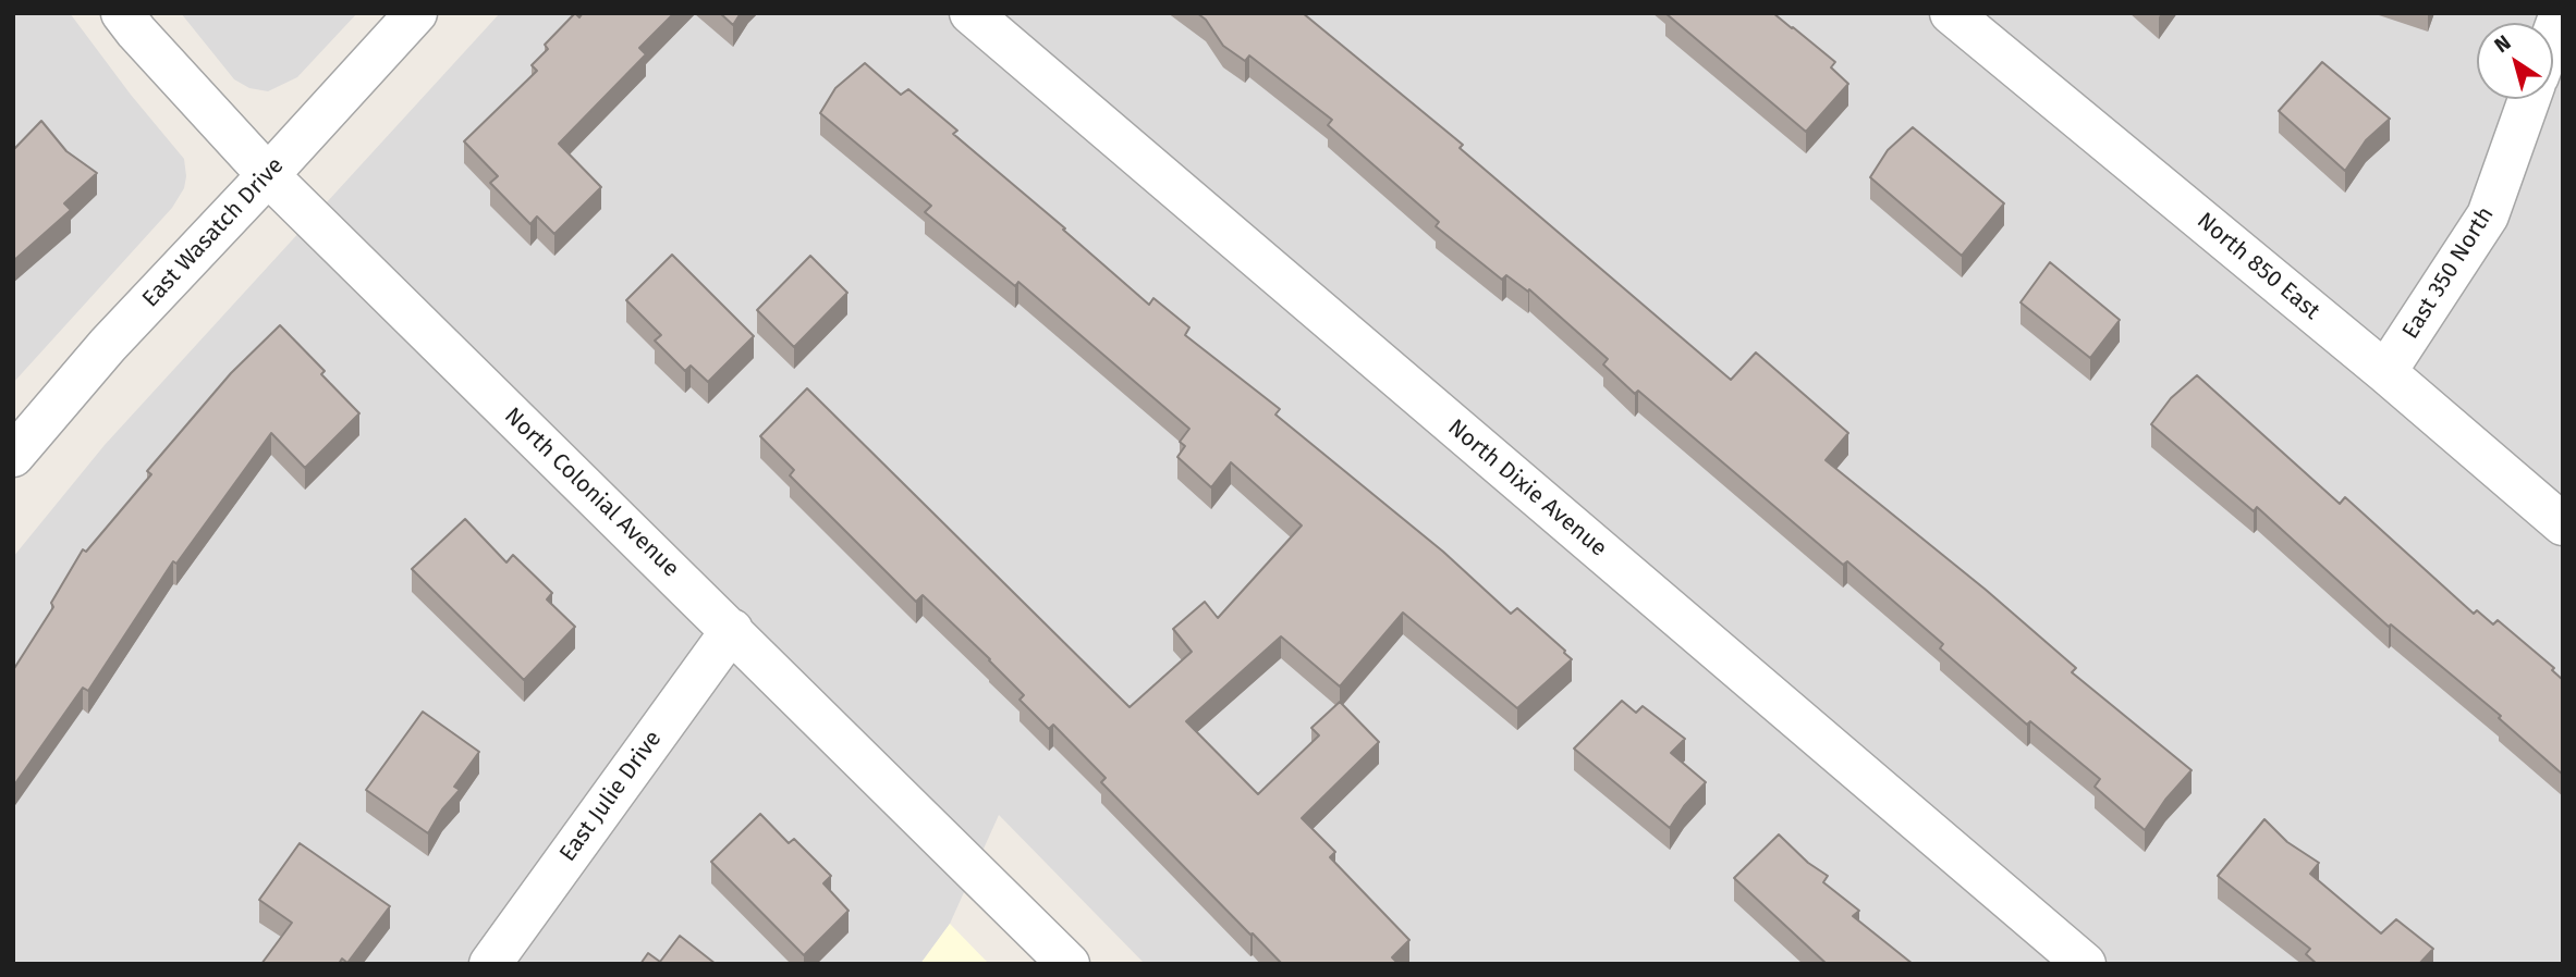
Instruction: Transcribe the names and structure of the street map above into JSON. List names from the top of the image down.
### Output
{
  "streets": {
    "street": [
      "East Wasatch Drive",
      "North 850 East",
      "East 350 North",
      "North Dixie Avenue",
      "North Colonial Avenue",
      "East Julie Drive"
    ]
  },
  "crossings": [
    ["East Wasatch Drive", "North Colonial Avenue"],
    ["North 850 East", "East 350 North"],
    ["North Colonial Avenue", "East Julie Drive"]
  ],
  "north": "top left"
}
